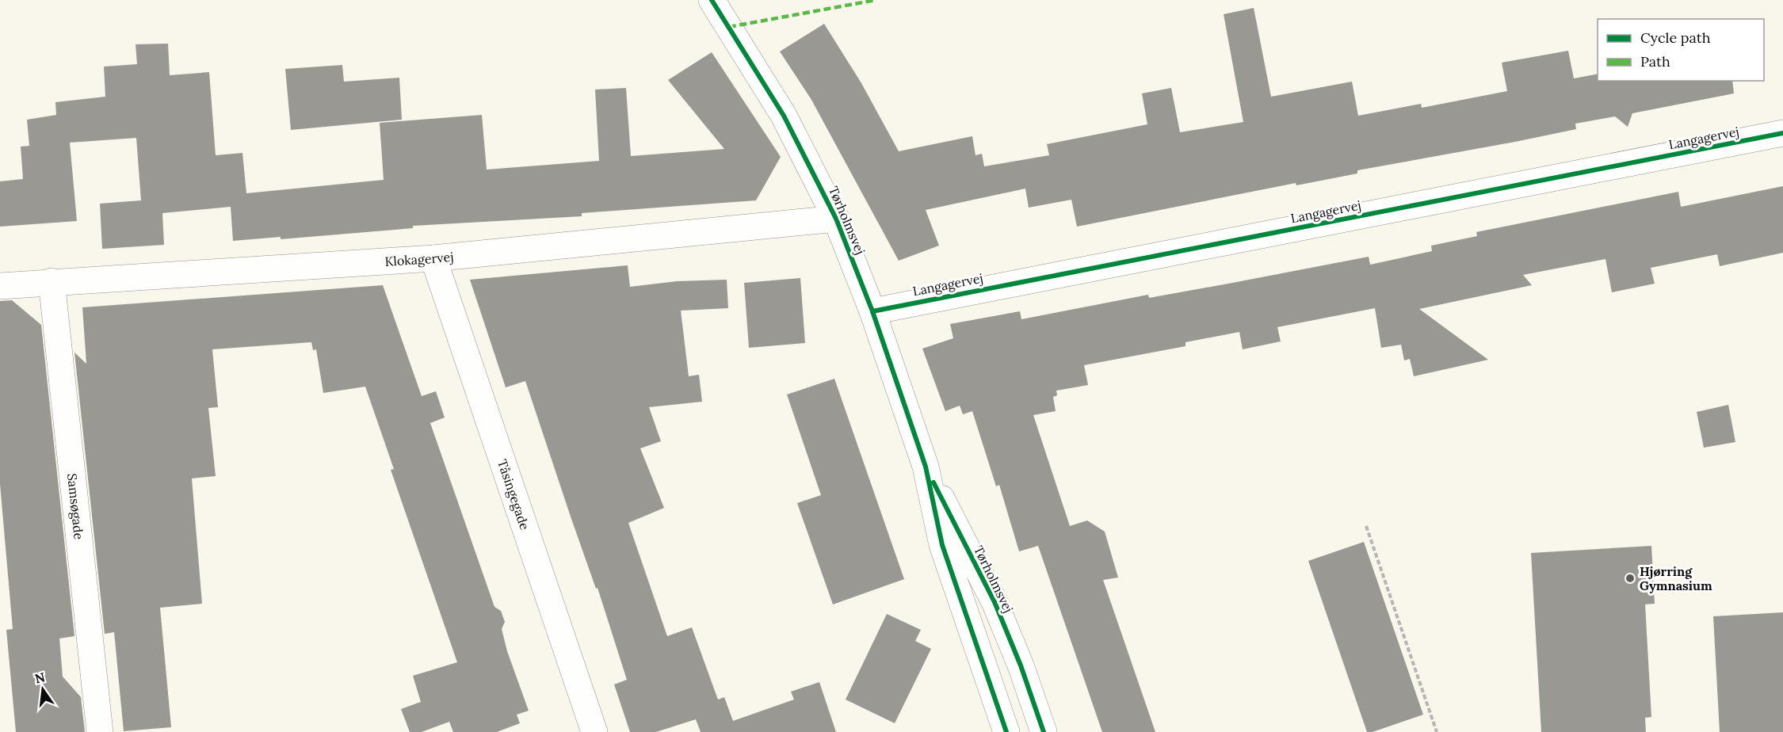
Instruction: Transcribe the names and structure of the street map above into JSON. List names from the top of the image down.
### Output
{
  "streets": {
    "street": [
      "Langagervej",
      "Tørholmsvej",
      "Klokagervej",
      "Tåsingegade",
      "Samsøgade"
    ]
  },
  "crossings": [
    ["Langagervej", "Tørholmsvej"],
    ["Tørholmsvej", "Klokagervej"],
    ["Klokagervej", "Tåsingegade"],
    ["Klokagervej", "Samsøgade"]
  ],
  "places": ["Hjørring Gymnasium"],
  "legend": ["Cycle path", "Path"],
  "north": "top"
}
